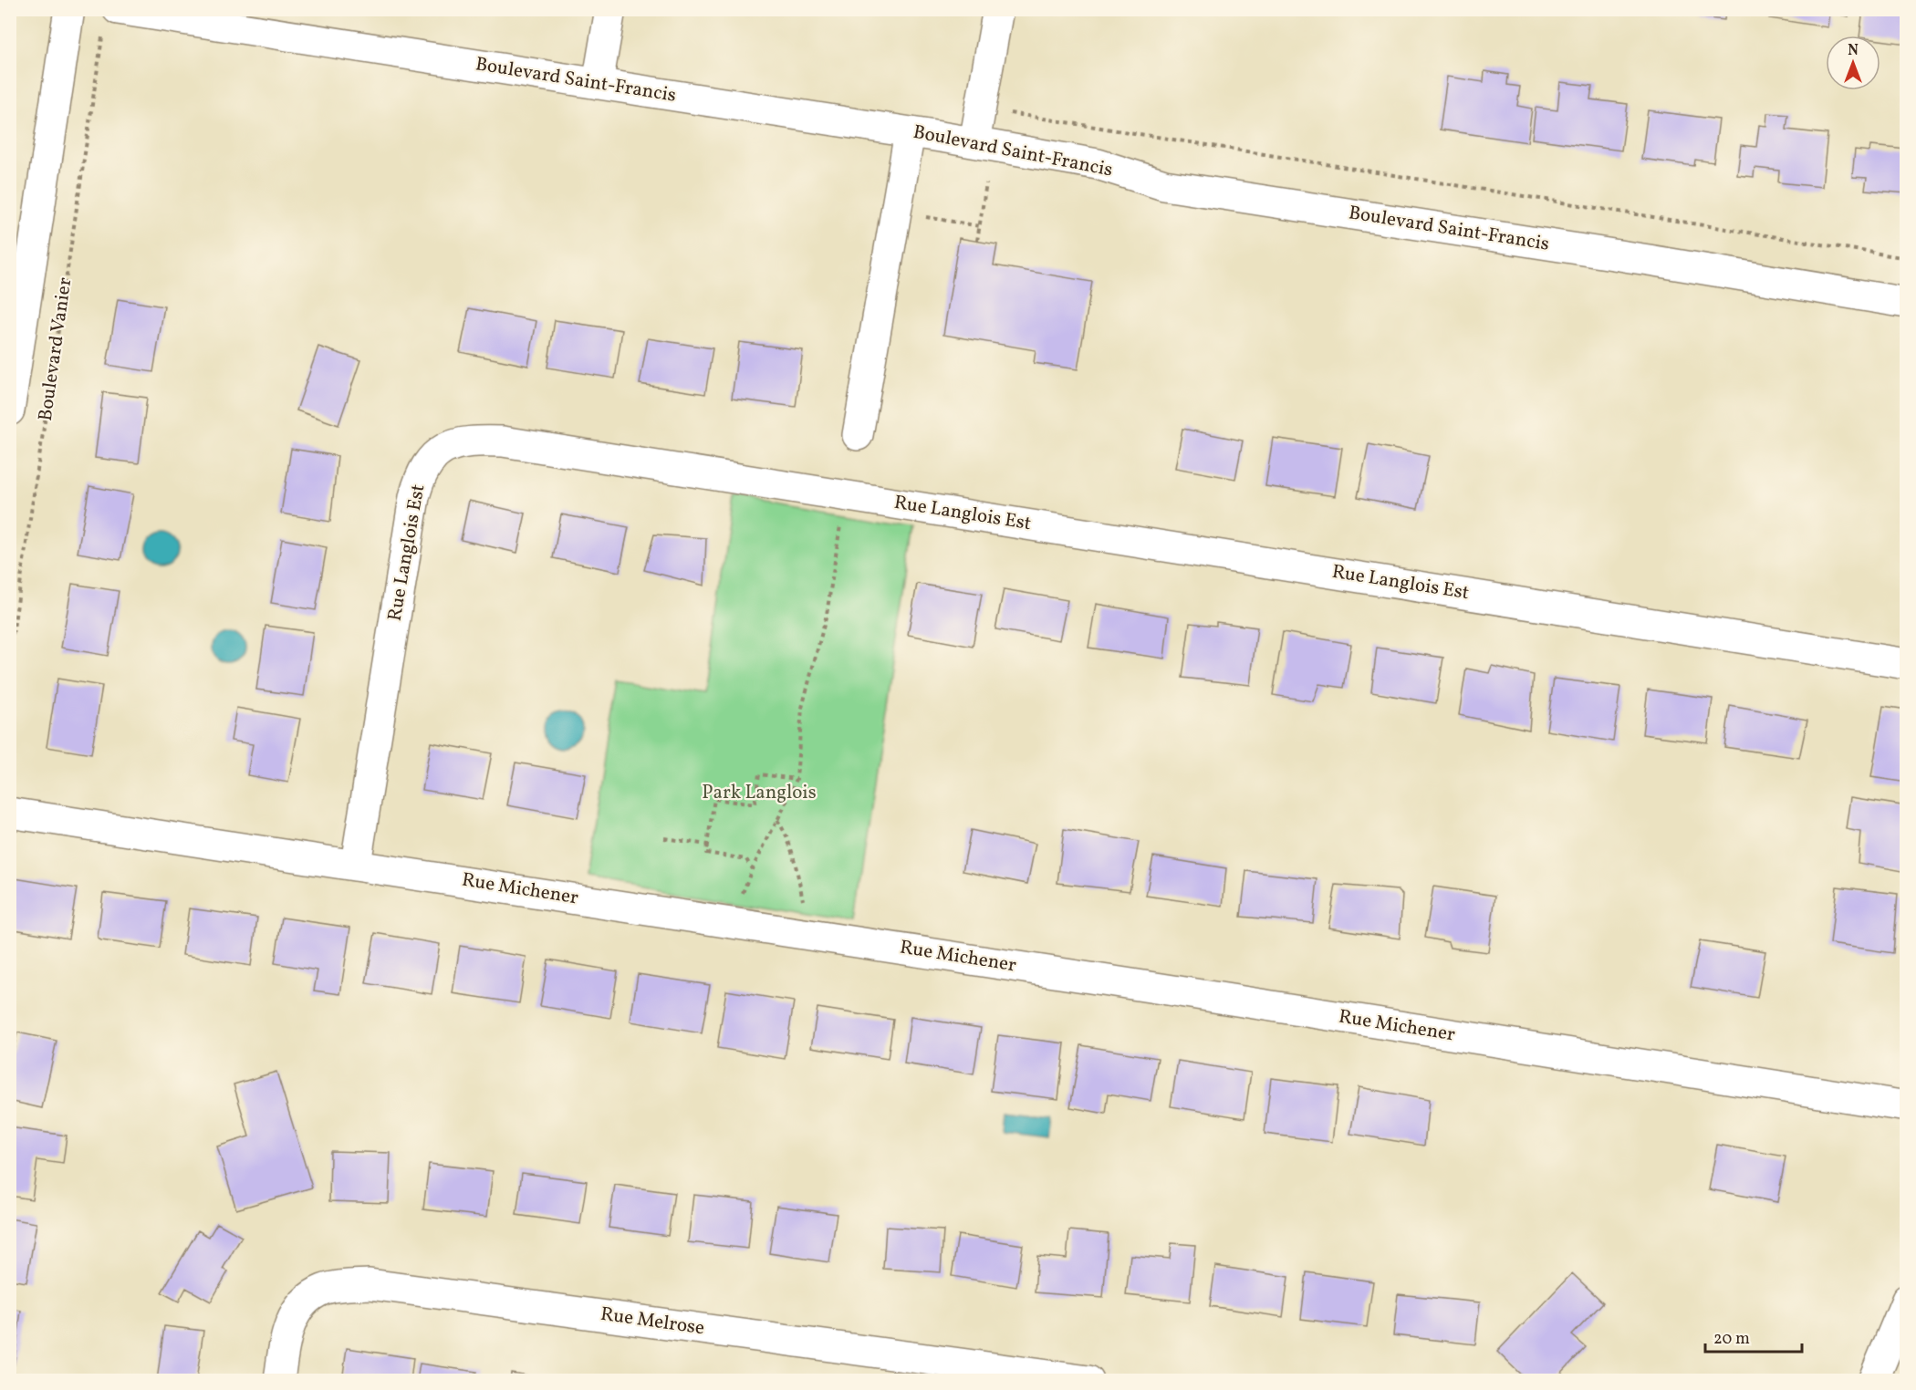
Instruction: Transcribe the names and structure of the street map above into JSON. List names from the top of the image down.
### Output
{
  "streets": {
    "street": [
      "Boulevard Saint-Francis",
      "Boulevard Vanier",
      "Rue Langlois Est",
      "Rue Michener",
      "Rue Melrose"
    ]
  },
  "crossings": [
    ["Rue Langlois Est", "Rue Michener"]
  ],
  "parks": ["Park Langlois"],
  "scale_bar": "20 m",
  "north": "top"
}
